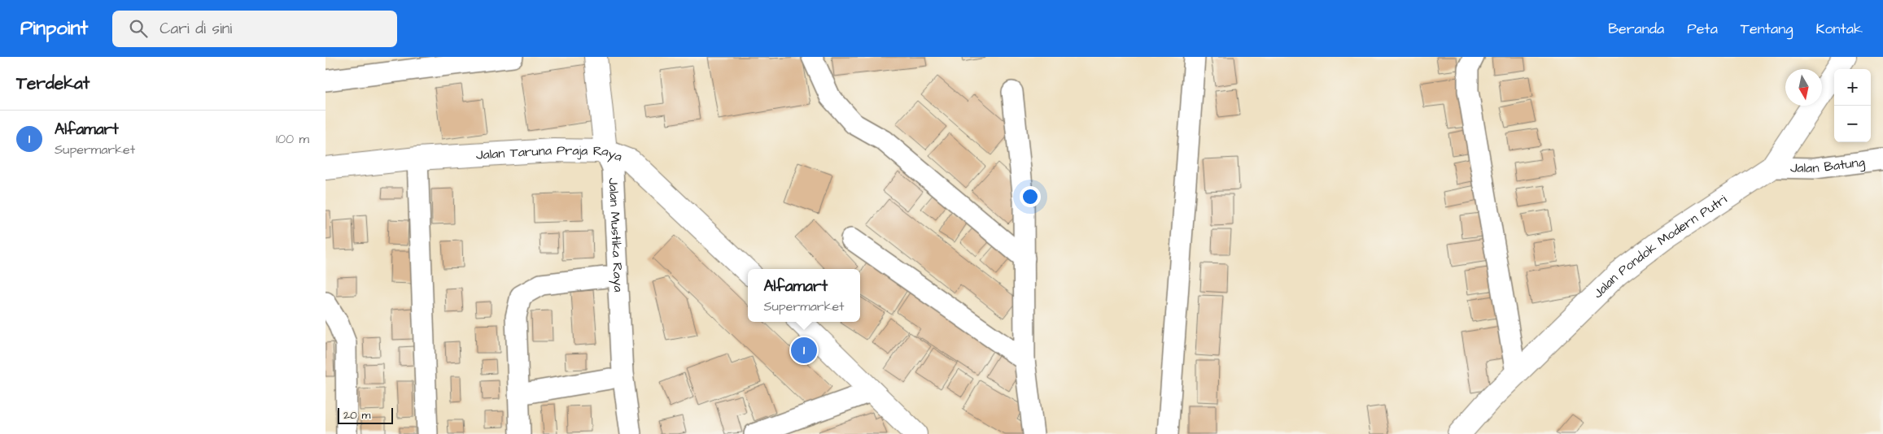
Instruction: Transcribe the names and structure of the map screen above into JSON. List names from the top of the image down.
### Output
{
  "streets": {
    "street": [
      "Jalan Taruna Praja Raya",
      "Jalan Batung",
      "Jalan Mustika Raya",
      "Jalan Pondok Modern Putri"
    ]
  },
  "crossings": [
    ["Jalan Taruna Praja Raya", "Jalan Mustika Raya"],
    ["Jalan Batung", "Jalan Pondok Modern Putri"]
  ],
  "scale_bar": "20 m",
  "north": "bottom",
  "page": {
    "header": "Pinpoint",
    "search": "Cari di sini",
    "nav": [
      "Beranda",
      "Peta",
      "Tentang",
      "Kontak"
    ],
    "heading": "Terdekat",
    "map_buttons": ["+", "−"],
    "list": [
      {
        "mark": "1",
        "name": "Alfamart",
        "note": "Supermarket",
        "value": "100 m"
      }
    ],
    "popup": ["Alfamart", "Supermarket"],
    "pins": "1",
    "scale": "20 m"
  }
}
